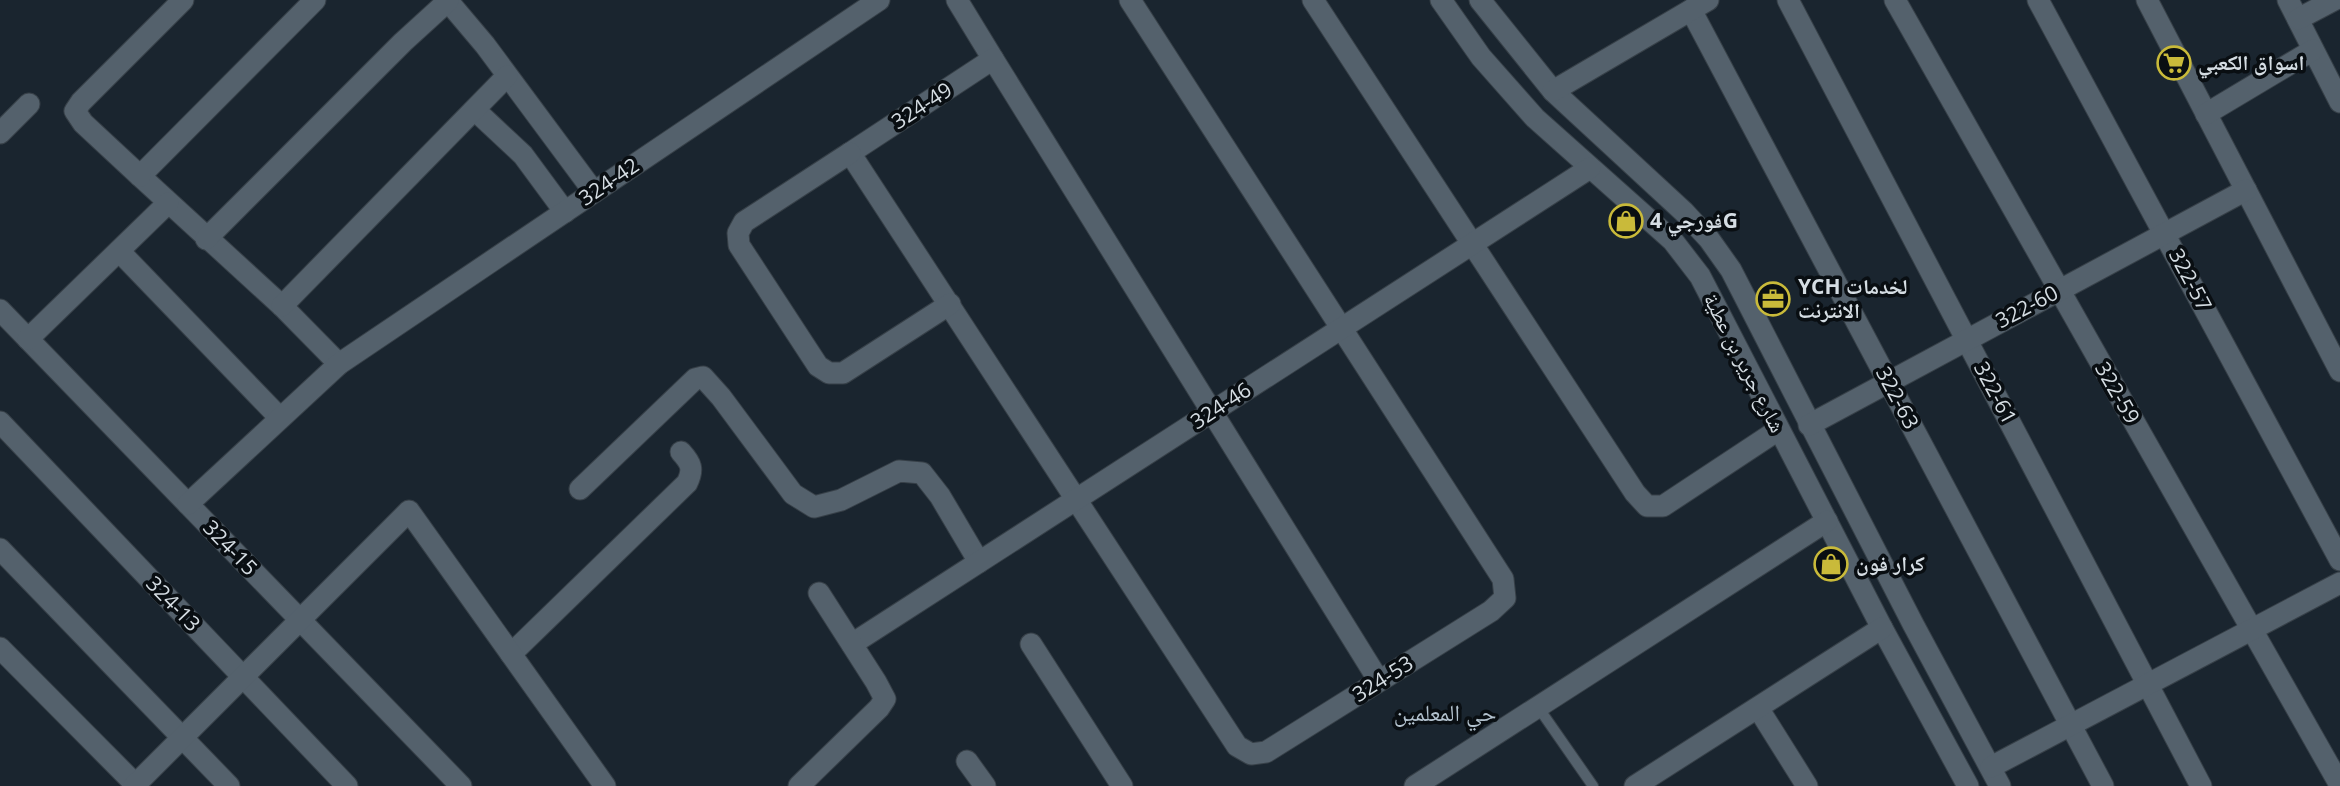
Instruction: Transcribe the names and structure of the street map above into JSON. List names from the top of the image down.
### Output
{
  "streets": {
    "street": [
      "324-49",
      "324-42",
      "322-57",
      "322-60",
      "شارع جرير بن عطية",
      "322-61",
      "322-59",
      "322-63",
      "324-46",
      "324-15",
      "324-13",
      "324-53"
    ]
  },
  "crossings": [
    ["324-42", "324-15"],
    ["322-57", "322-60"],
    ["322-60", "شارع جرير بن عطية"],
    ["322-60", "322-61"],
    ["322-60", "322-59"],
    ["322-60", "322-63"],
    ["شارع جرير بن عطية", "324-46"],
    ["324-46", "324-53"]
  ],
  "districts": ["حي المعلمين"],
  "places": {
    "supermarket": ["اسواق الكعبي"],
    "shop": ["فورجي 4G", "كرار فون"],
    "office": ["YCH لخدمات الانترنت"]
  }
}
